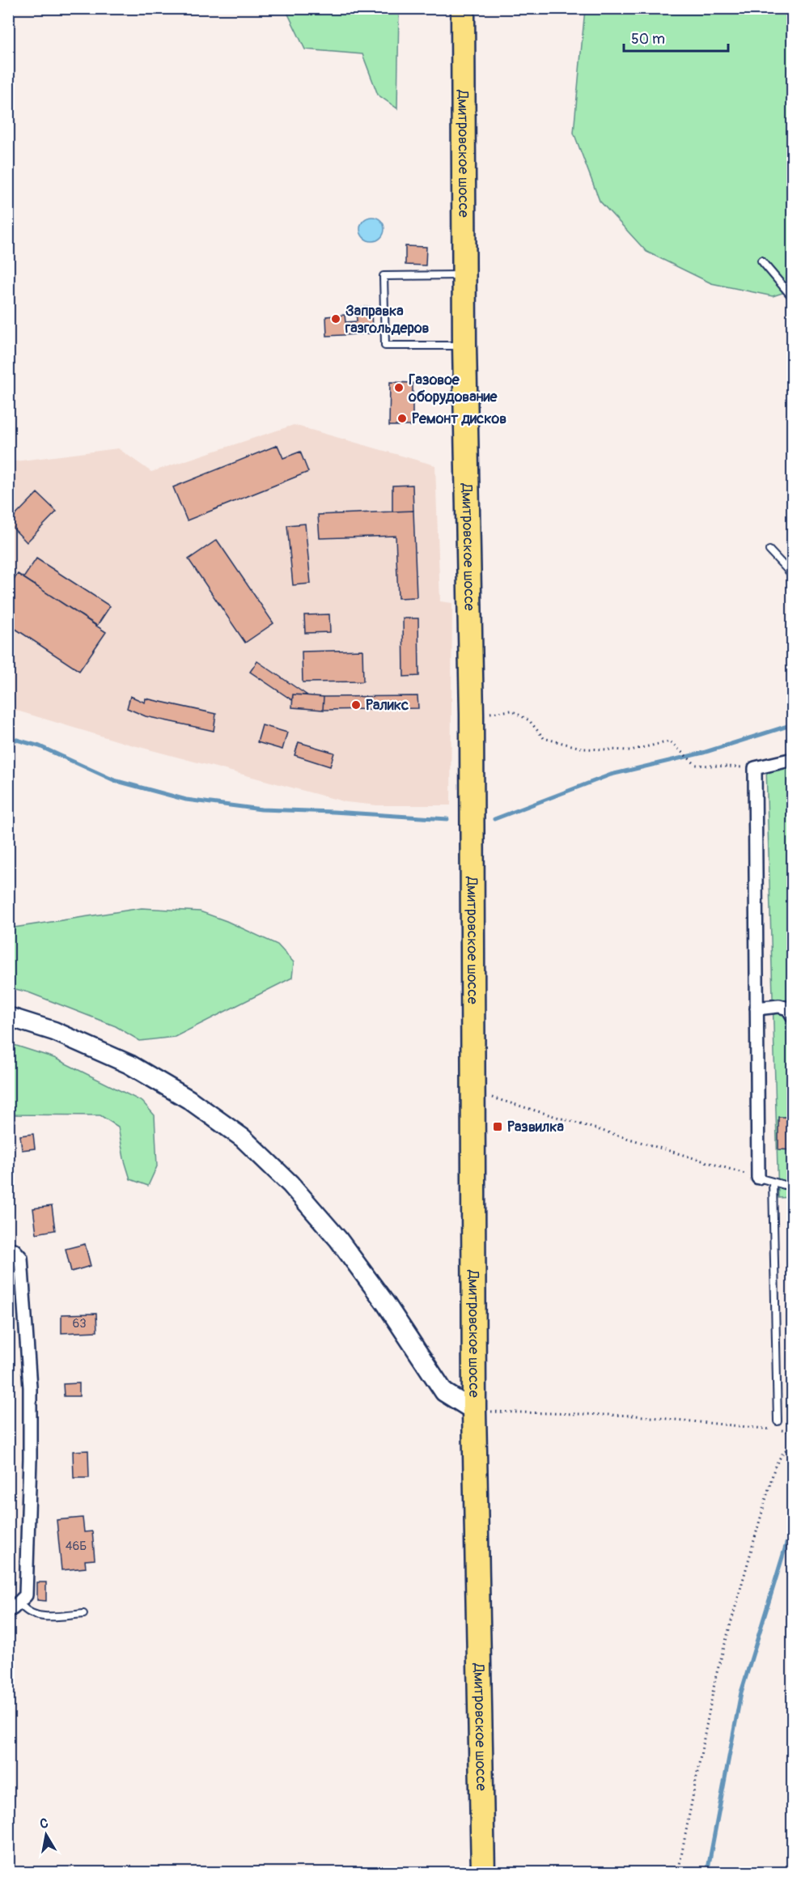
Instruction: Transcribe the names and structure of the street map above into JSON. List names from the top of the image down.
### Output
{
  "streets": {
    "highway": ["Дмитровское шоссе"]
  },
  "places": {
    "other": [
      "Заправка газгольдеров",
      "Газовое оборудование",
      "Ремонт дисков",
      "Раликс"
    ],
    "transit": ["Развилка"]
  },
  "house_numbers": ["63", "46Б"],
  "scale_bar": "50 m",
  "north": "top"
}
